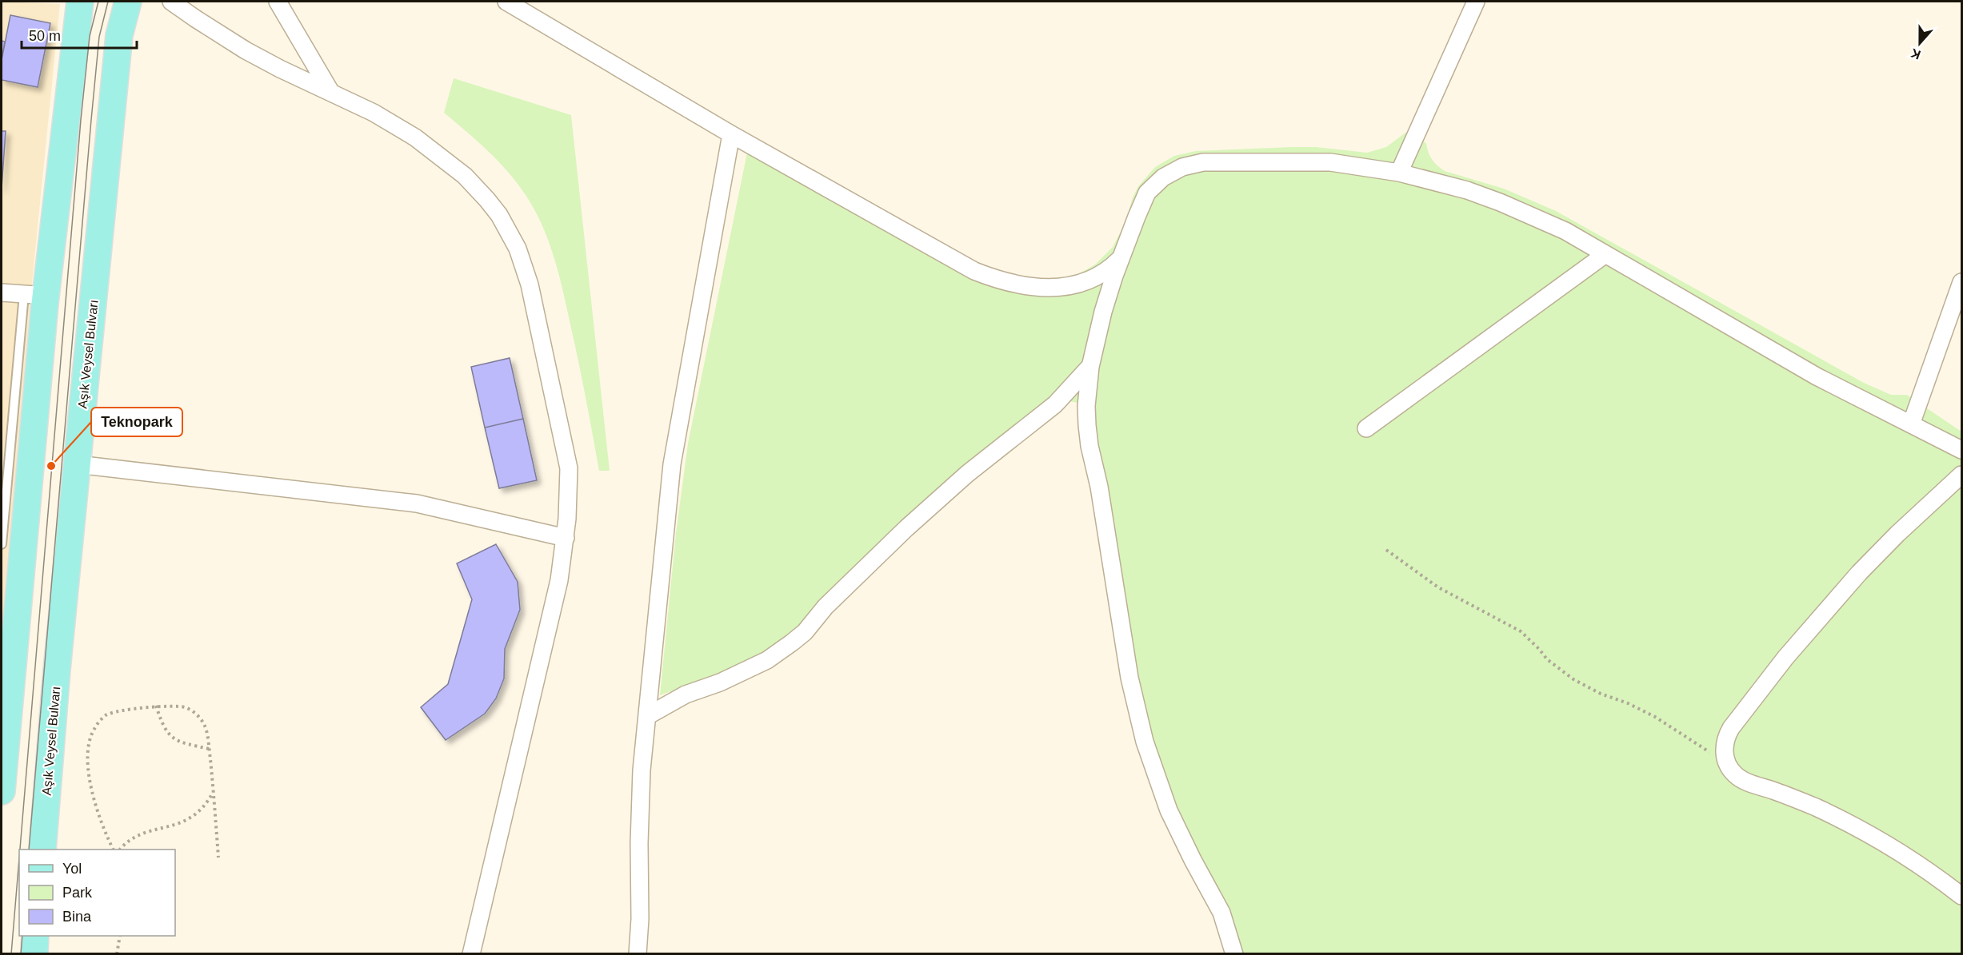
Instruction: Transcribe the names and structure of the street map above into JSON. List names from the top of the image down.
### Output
{
  "streets": {
    "main road": ["Aşık Veysel Bulvarı"]
  },
  "places": ["Teknopark"],
  "legend": ["Yol", "Park", "Bina"],
  "scale_bar": "50 m",
  "north": "bottom"
}
